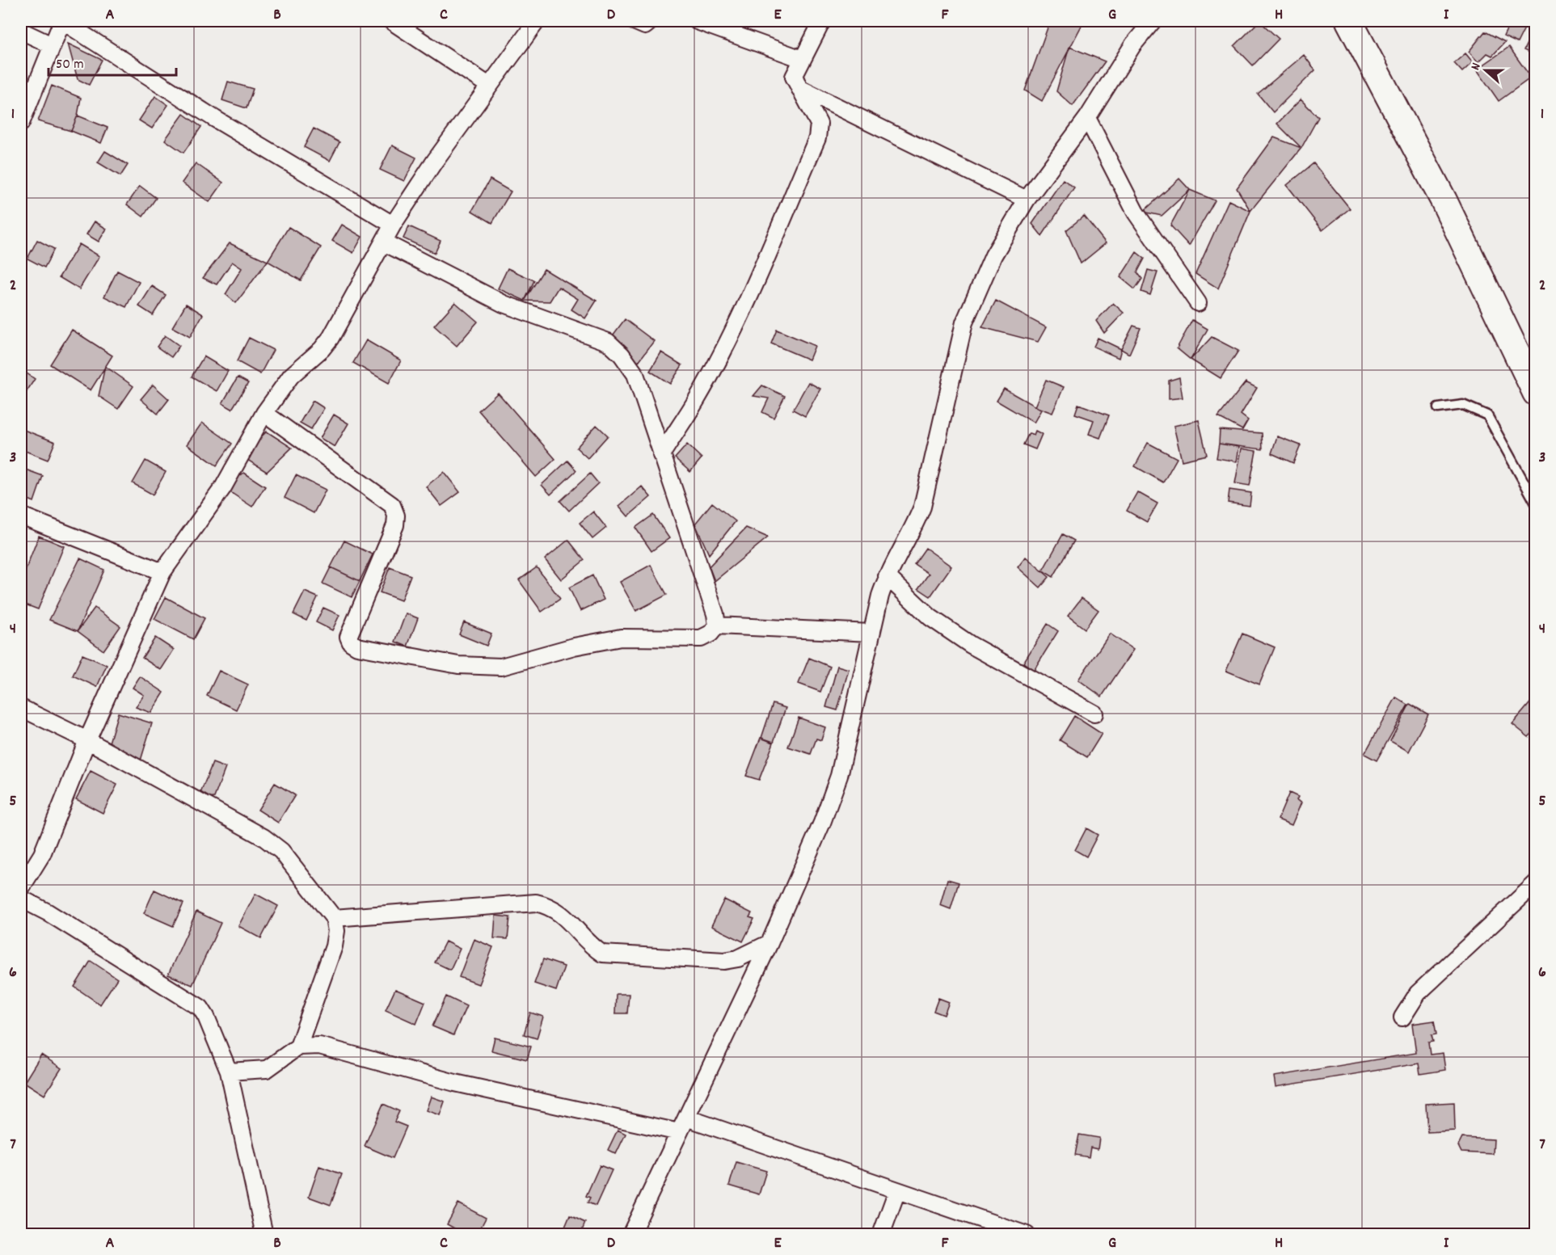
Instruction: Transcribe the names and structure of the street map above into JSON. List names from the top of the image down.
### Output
{
  "scale_bar": "50 m",
  "north": "left",
  "grid": {
    "columns": [
      "A",
      "B",
      "C",
      "D",
      "E",
      "F",
      "G",
      "H",
      "I"
    ],
    "rows": [
      "1",
      "2",
      "3",
      "4",
      "5",
      "6",
      "7"
    ]
  }
}
